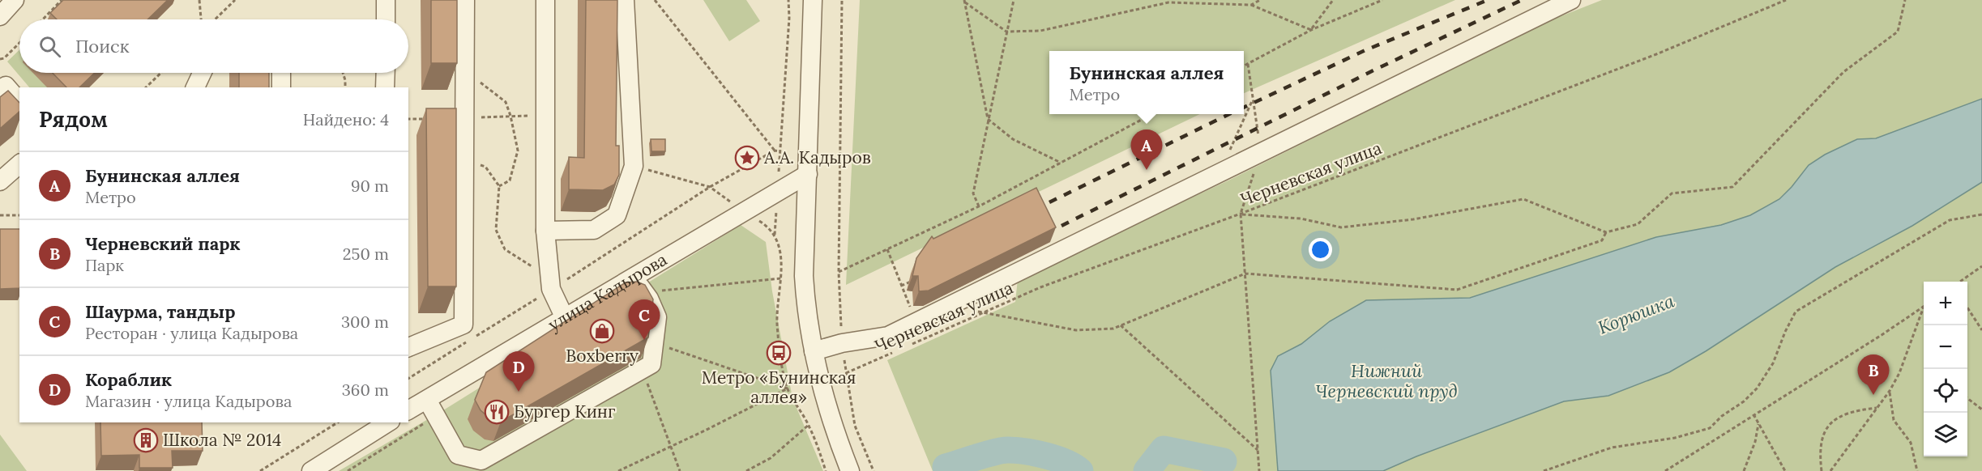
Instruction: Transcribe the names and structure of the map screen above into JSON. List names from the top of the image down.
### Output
{
  "streets": {
    "street": ["улица Кадырова"],
    "path": ["Черневская улица"]
  },
  "water": ["Корюшка", "Нижний Черневский пруд"],
  "places": {
    "place": ["А.А. Кадыров"],
    "shop": ["Boxberry"],
    "bus stop": ["Метро «Бунинская аллея»"],
    "restaurant": ["Бургер Кинг"],
    "building": ["Школа № 2014"]
  },
  "page": {
    "search": "Поиск",
    "popup": ["Бунинская аллея", "Метро"],
    "heading": ["Рядом", "Найдено: 4"],
    "pins": [
      "A",
      "C",
      "D",
      "B"
    ],
    "list": [
      {
        "mark": "A",
        "name": "Бунинская аллея",
        "note": "Метро",
        "value": "90 m"
      },
      {
        "mark": "B",
        "name": "Черневский парк",
        "note": "Парк",
        "value": "250 m"
      },
      {
        "mark": "C",
        "name": "Шаурма, тандыр",
        "note": "Ресторан · улица Кадырова",
        "value": "300 m"
      },
      {
        "mark": "D",
        "name": "Кораблик",
        "note": "Магазин · улица Кадырова",
        "value": "360 m"
      }
    ],
    "map_buttons": ["+", "−"]
  }
}
